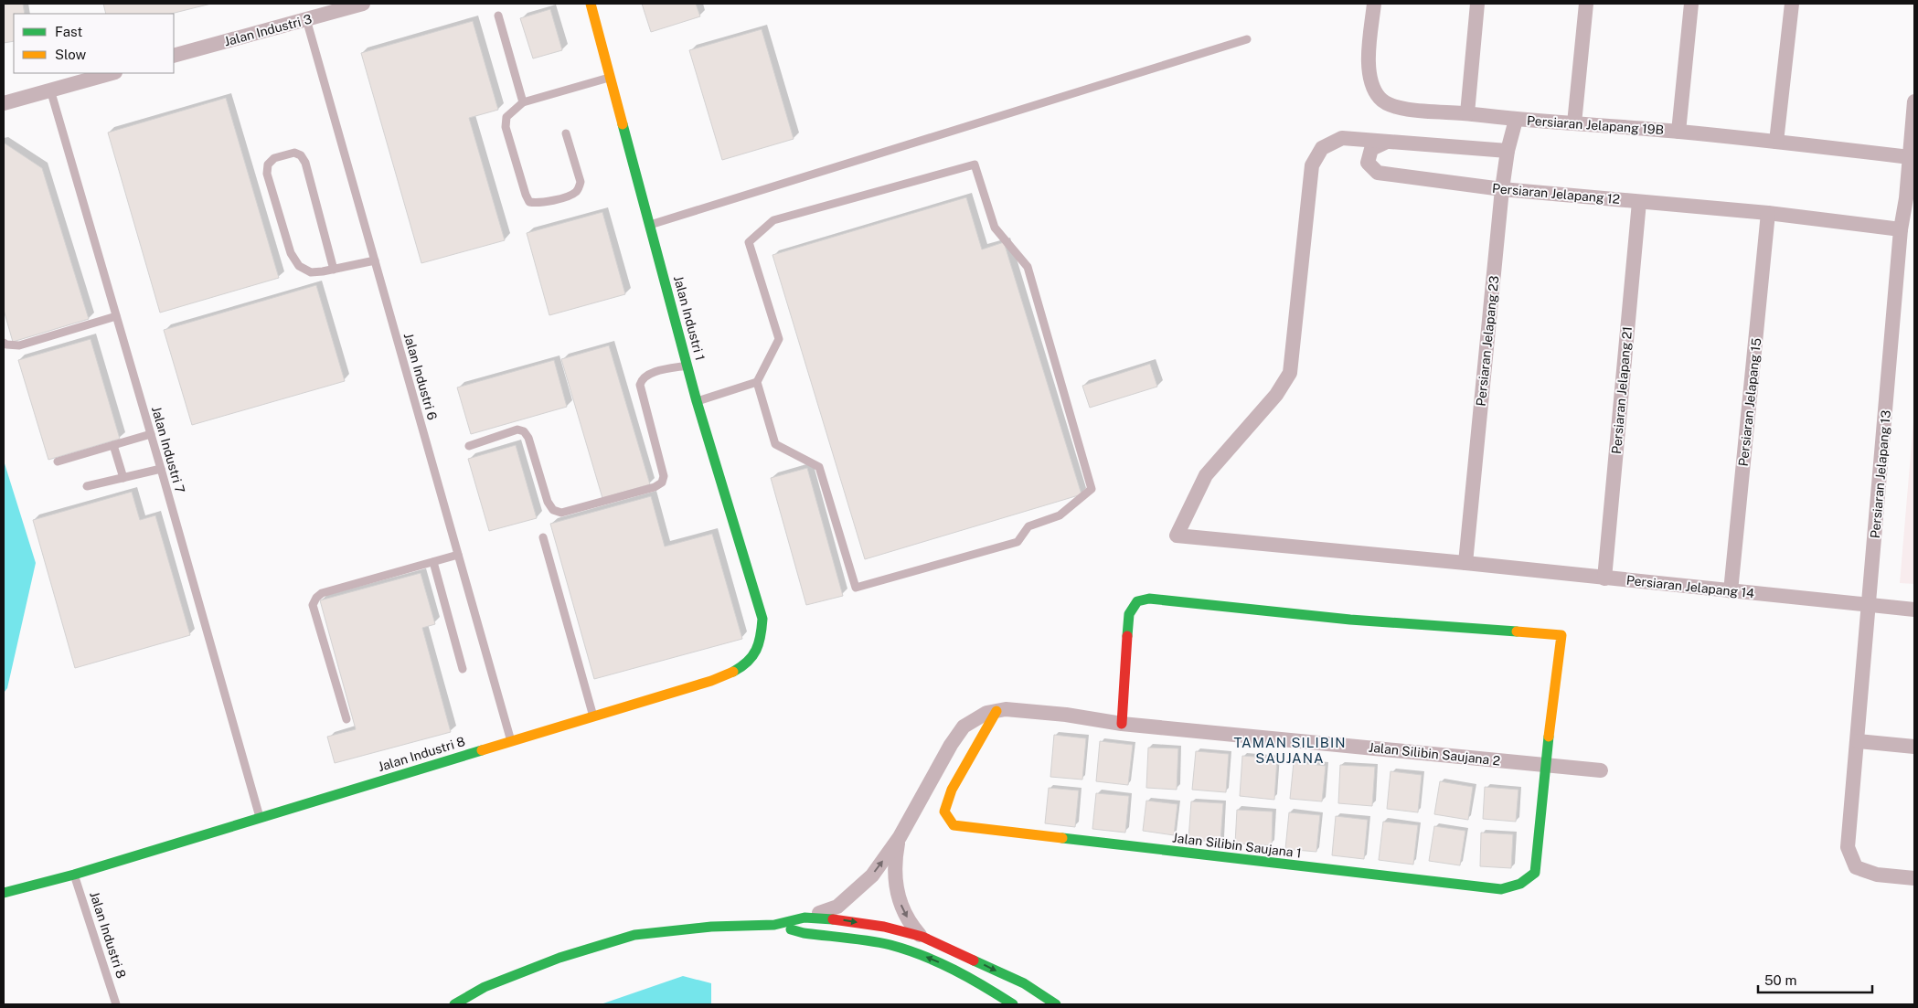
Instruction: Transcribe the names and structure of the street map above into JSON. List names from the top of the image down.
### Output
{
  "streets": {
    "main road": ["Jalan Industri 1", "Jalan Industri 8", "Jalan Silibin Saujana 1"],
    "street": [
      "Jalan Industri 3",
      "Persiaran Jelapang 19B",
      "Persiaran Jelapang 12",
      "Persiaran Jelapang 23",
      "Persiaran Jelapang 21",
      "Persiaran Jelapang 15",
      "Persiaran Jelapang 13",
      "Persiaran Jelapang 14",
      "Jalan Silibin Saujana 2"
    ],
    "lane": ["Jalan Industri 6", "Jalan Industri 7"]
  },
  "crossings": [
    ["Jalan Industri 3", "Jalan Industri 6"],
    ["Persiaran Jelapang 19B", "Persiaran Jelapang 23"],
    ["Persiaran Jelapang 19B", "Persiaran Jelapang 13"],
    ["Persiaran Jelapang 12", "Persiaran Jelapang 23"],
    ["Persiaran Jelapang 12", "Persiaran Jelapang 21"],
    ["Persiaran Jelapang 12", "Persiaran Jelapang 15"],
    ["Persiaran Jelapang 12", "Persiaran Jelapang 13"],
    ["Persiaran Jelapang 12", "Persiaran Jelapang 14"],
    ["Jalan Industri 1", "Jalan Industri 8"],
    ["Persiaran Jelapang 23", "Persiaran Jelapang 14"],
    ["Jalan Industri 6", "Jalan Industri 8"],
    ["Persiaran Jelapang 21", "Persiaran Jelapang 14"],
    ["Persiaran Jelapang 15", "Persiaran Jelapang 14"],
    ["Jalan Industri 7", "Jalan Industri 8"],
    ["Persiaran Jelapang 13", "Persiaran Jelapang 14"],
    ["Jalan Silibin Saujana 2", "Jalan Silibin Saujana 1"]
  ],
  "districts": ["TAMAN SILIBIN SAUJANA"],
  "legend": ["Fast", "Slow"],
  "scale_bar": "50 m"
}
